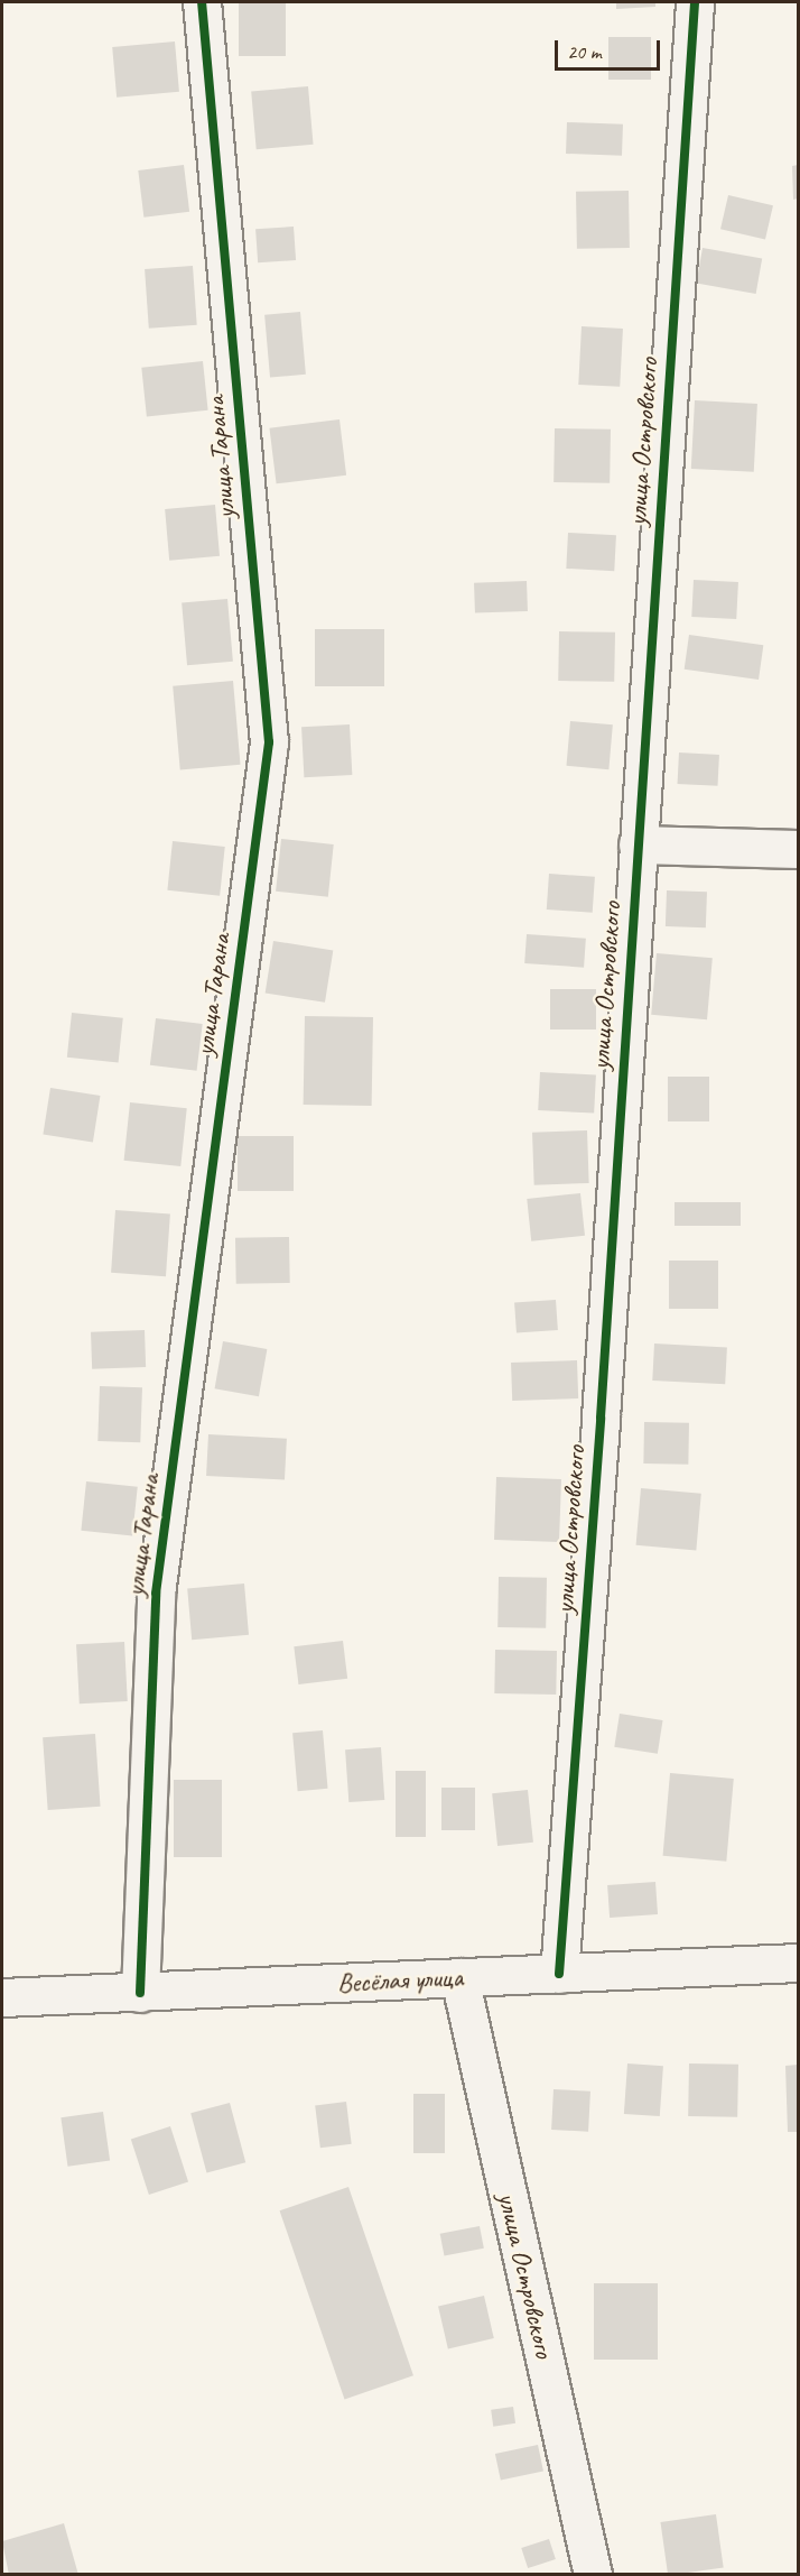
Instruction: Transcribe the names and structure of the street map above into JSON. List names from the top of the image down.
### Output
{
  "streets": {
    "street": ["улица Островского", "улица Тарана", "Весёлая улица"]
  },
  "crossings": [
    ["улица Островского", "Весёлая улица"],
    ["улица Тарана", "Весёлая улица"]
  ],
  "scale_bar": "20 m"
}
